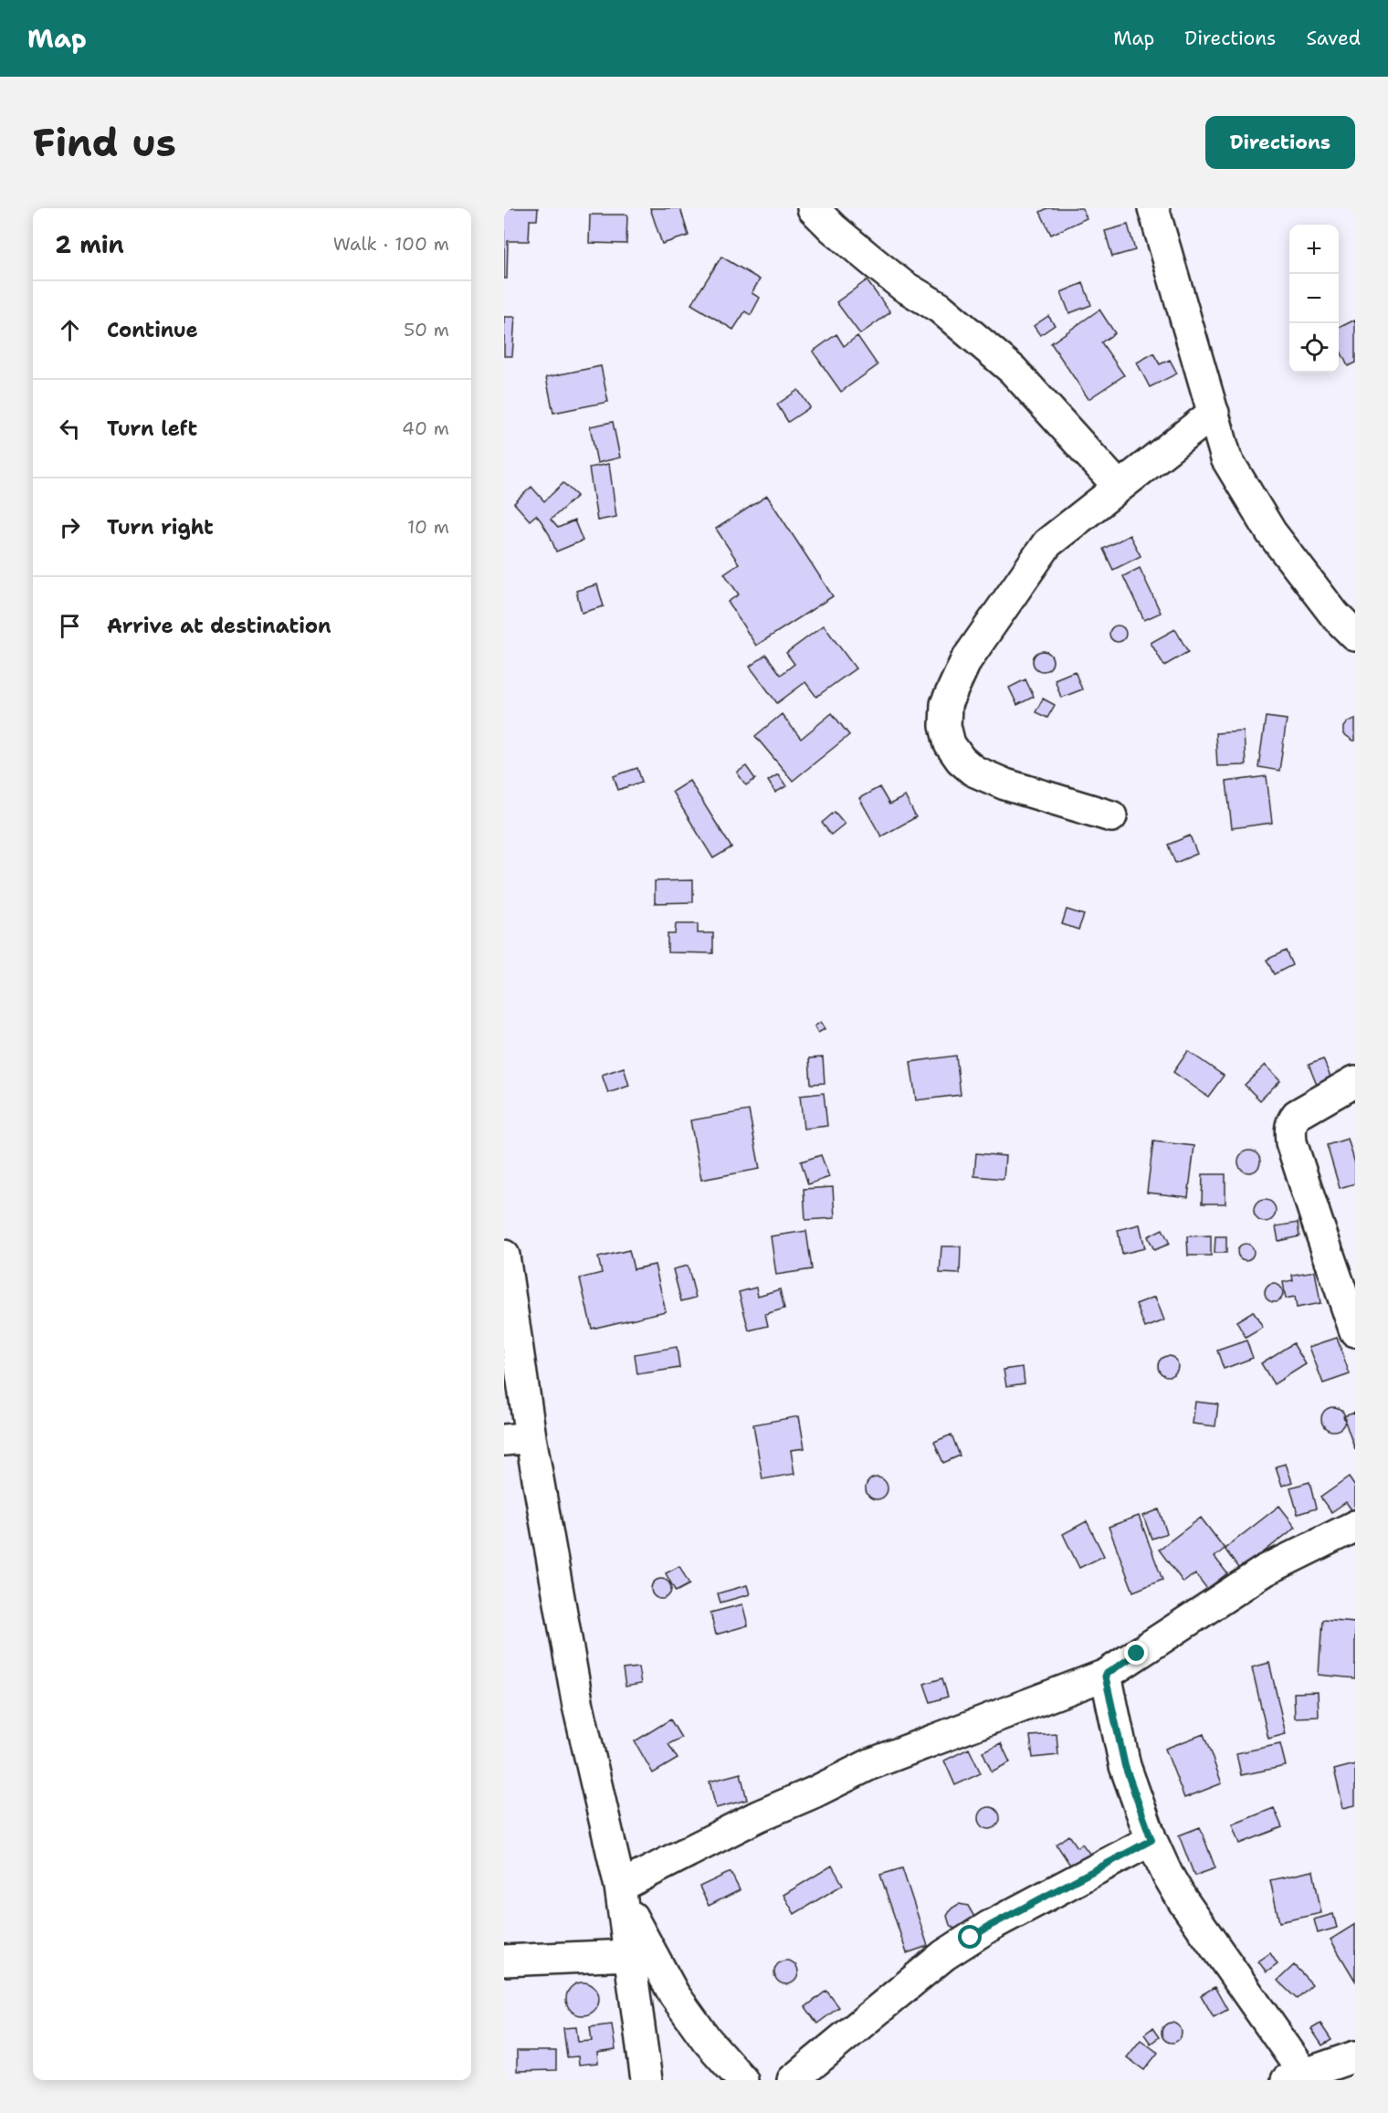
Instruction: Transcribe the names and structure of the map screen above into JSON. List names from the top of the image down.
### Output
{
  "page": {
    "header": "Map",
    "nav": ["Map", "Directions", "Saved"],
    "buttons": "Directions",
    "title": "Find us",
    "heading": ["2 min", "Walk · 100 m"],
    "map_buttons": ["+", "−"],
    "list": [
      ["Continue", "50 m"],
      ["Turn left", "40 m"],
      ["Turn right", "10 m"],
      "Arrive at destination"
    ]
  }
}
